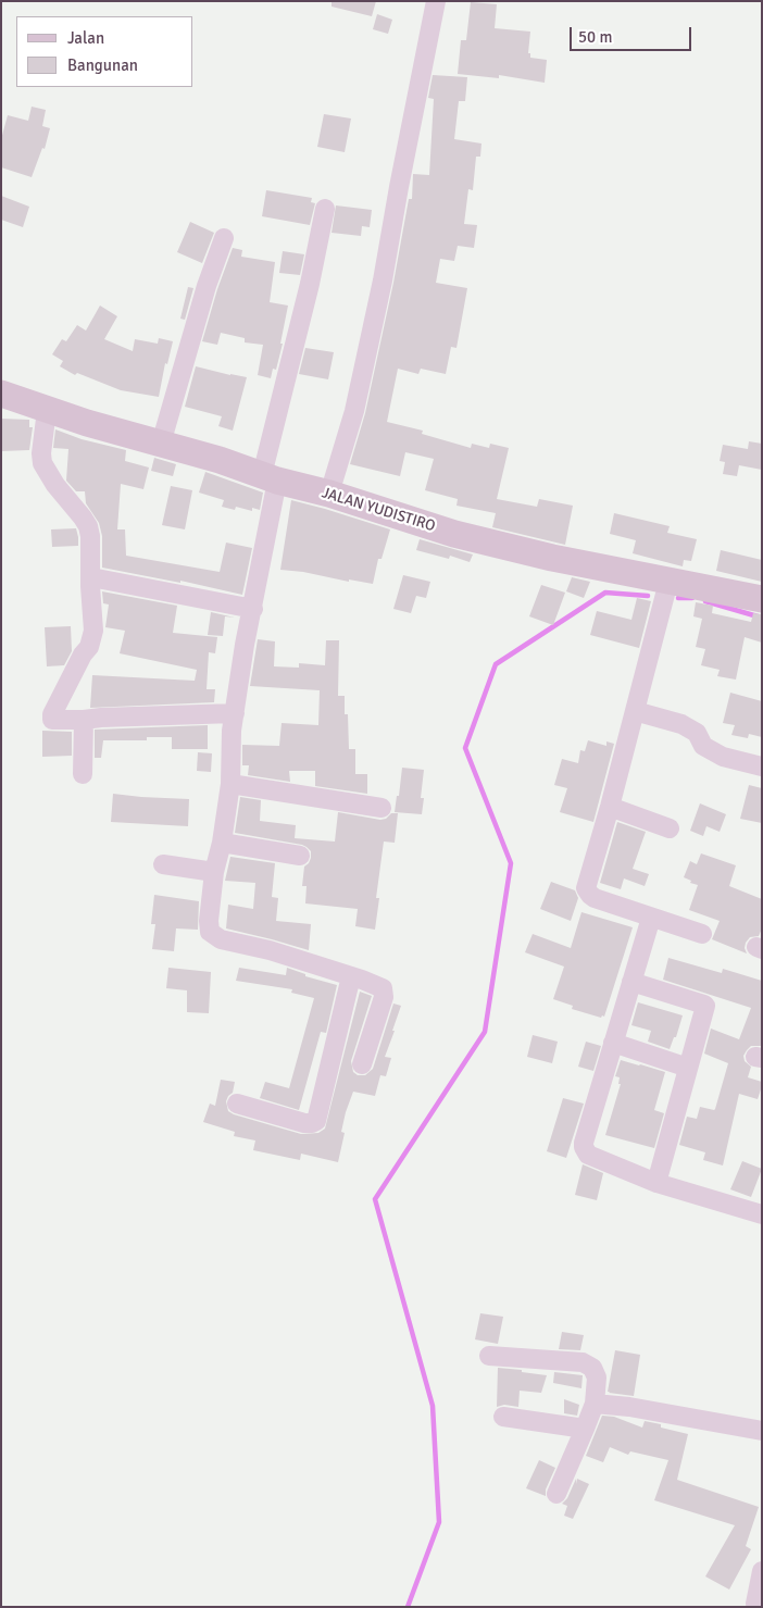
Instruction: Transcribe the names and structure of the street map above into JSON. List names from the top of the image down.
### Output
{
  "streets": {
    "street": ["JALAN YUDISTIRO"]
  },
  "legend": ["Jalan", "Bangunan"],
  "scale_bar": "50 m"
}
